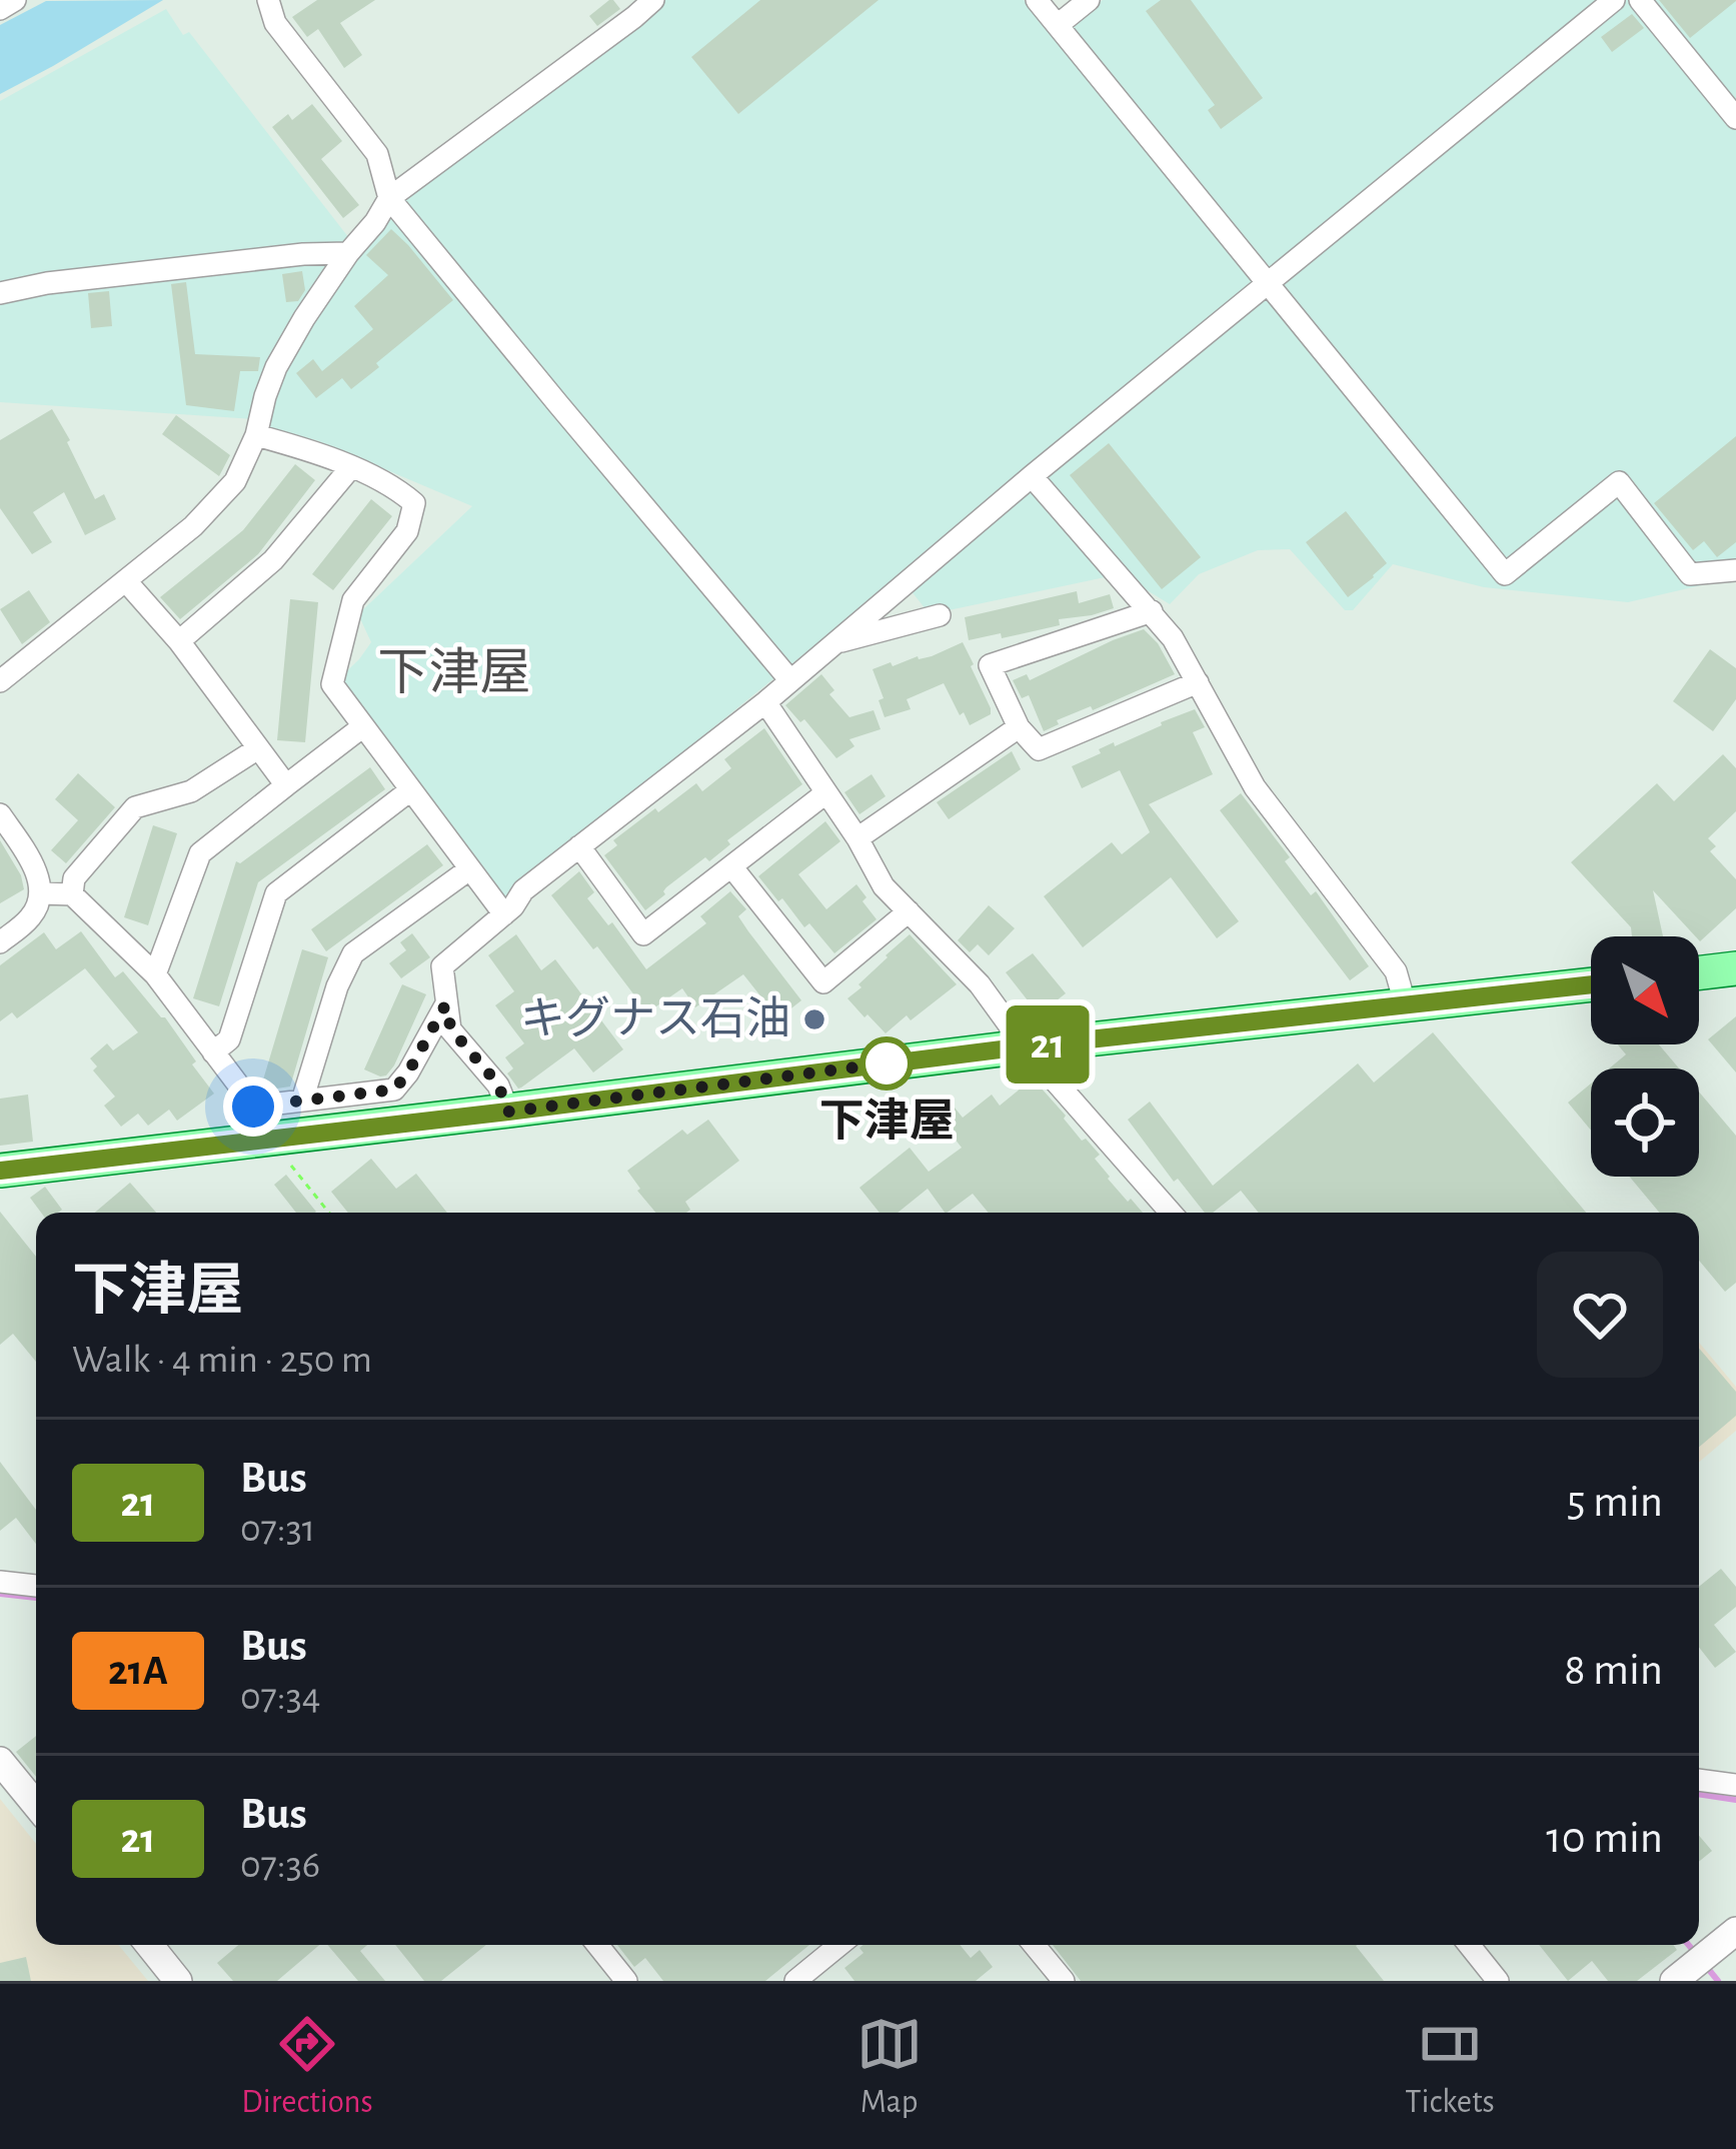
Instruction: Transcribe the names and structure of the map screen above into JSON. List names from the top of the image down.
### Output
{
  "districts": ["下津屋"],
  "places": ["キグナス石油", "下津屋"],
  "lines": ["bus line 21"],
  "north": "bottom right",
  "page": {
    "on_map": "21",
    "heading": ["下津屋", "Walk · 4 min · 250 m"],
    "list": [
      {
        "mark": "21",
        "name": "Bus",
        "note": "07:31",
        "value": "5 min"
      },
      {
        "mark": "21A",
        "name": "Bus",
        "note": "07:34",
        "value": "8 min"
      },
      {
        "mark": "21",
        "name": "Bus",
        "note": "07:36",
        "value": "10 min"
      }
    ],
    "tabs": ["Directions", "Map", "Tickets"]
  }
}
